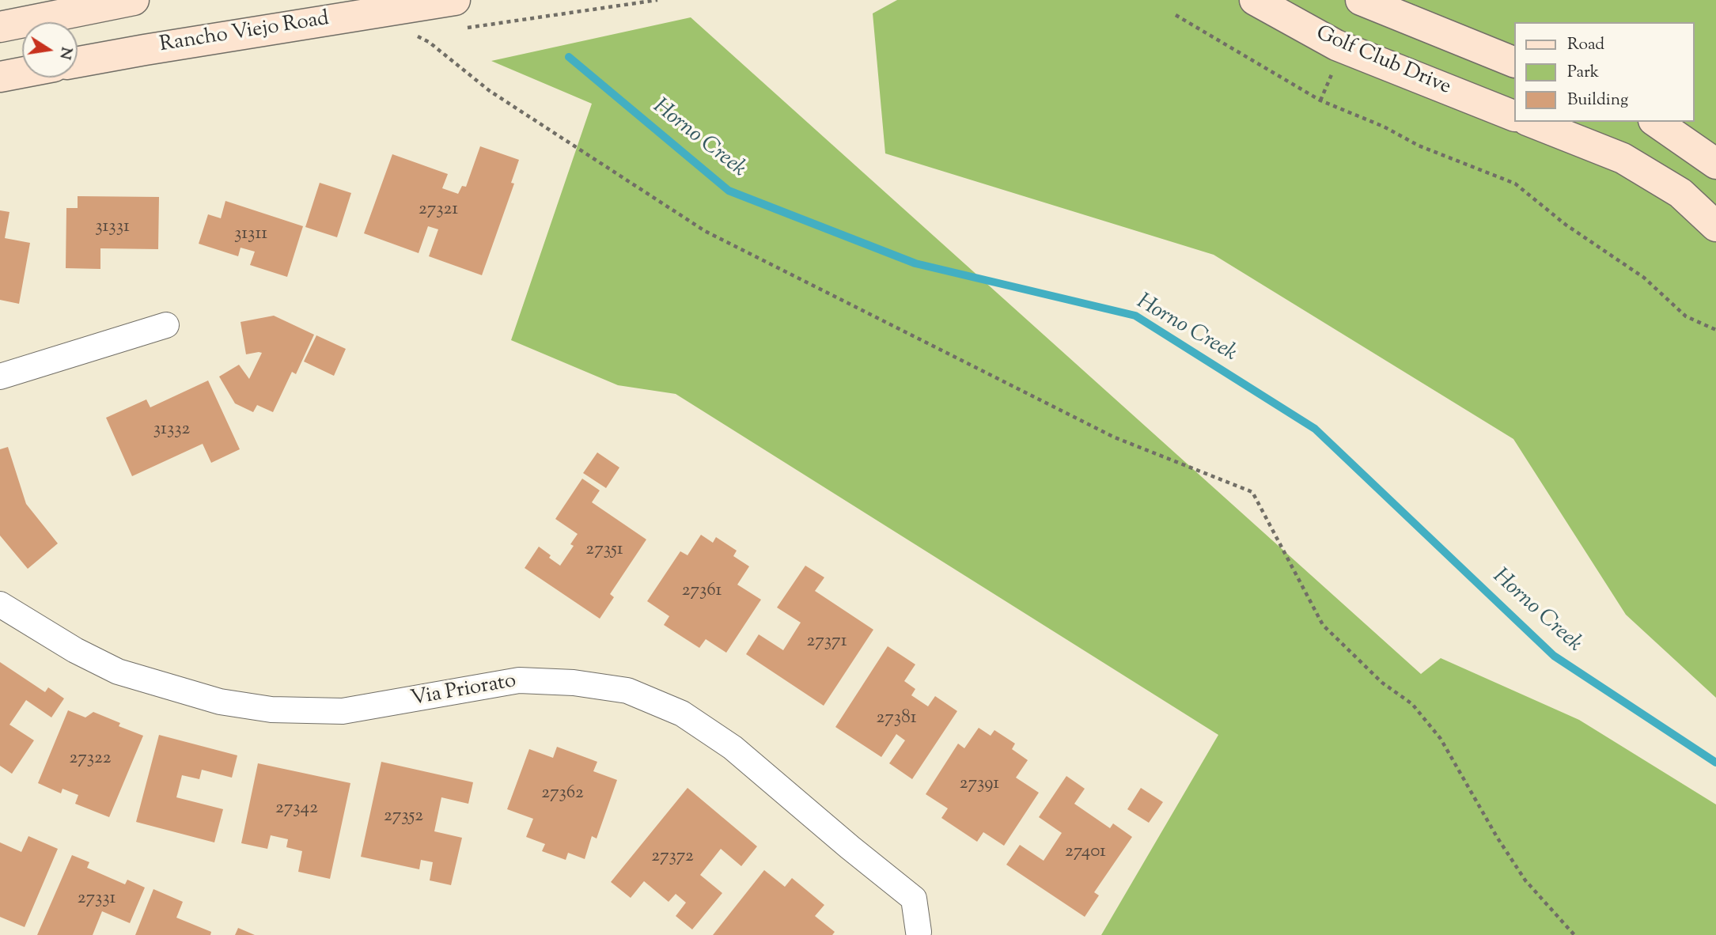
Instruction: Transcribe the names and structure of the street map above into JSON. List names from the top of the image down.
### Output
{
  "streets": {
    "street": ["Rancho Viejo Road", "Golf Club Drive", "Via Priorato"]
  },
  "water": ["Horno Creek"],
  "house_numbers": [
    "27321",
    "31331",
    "31311",
    "31332",
    "27351",
    "27361",
    "27371",
    "27381",
    "27322",
    "27391",
    "27362",
    "27342",
    "27352",
    "27401",
    "27372",
    "27331"
  ],
  "legend": ["Road", "Park", "Building"],
  "north": "right"
}
